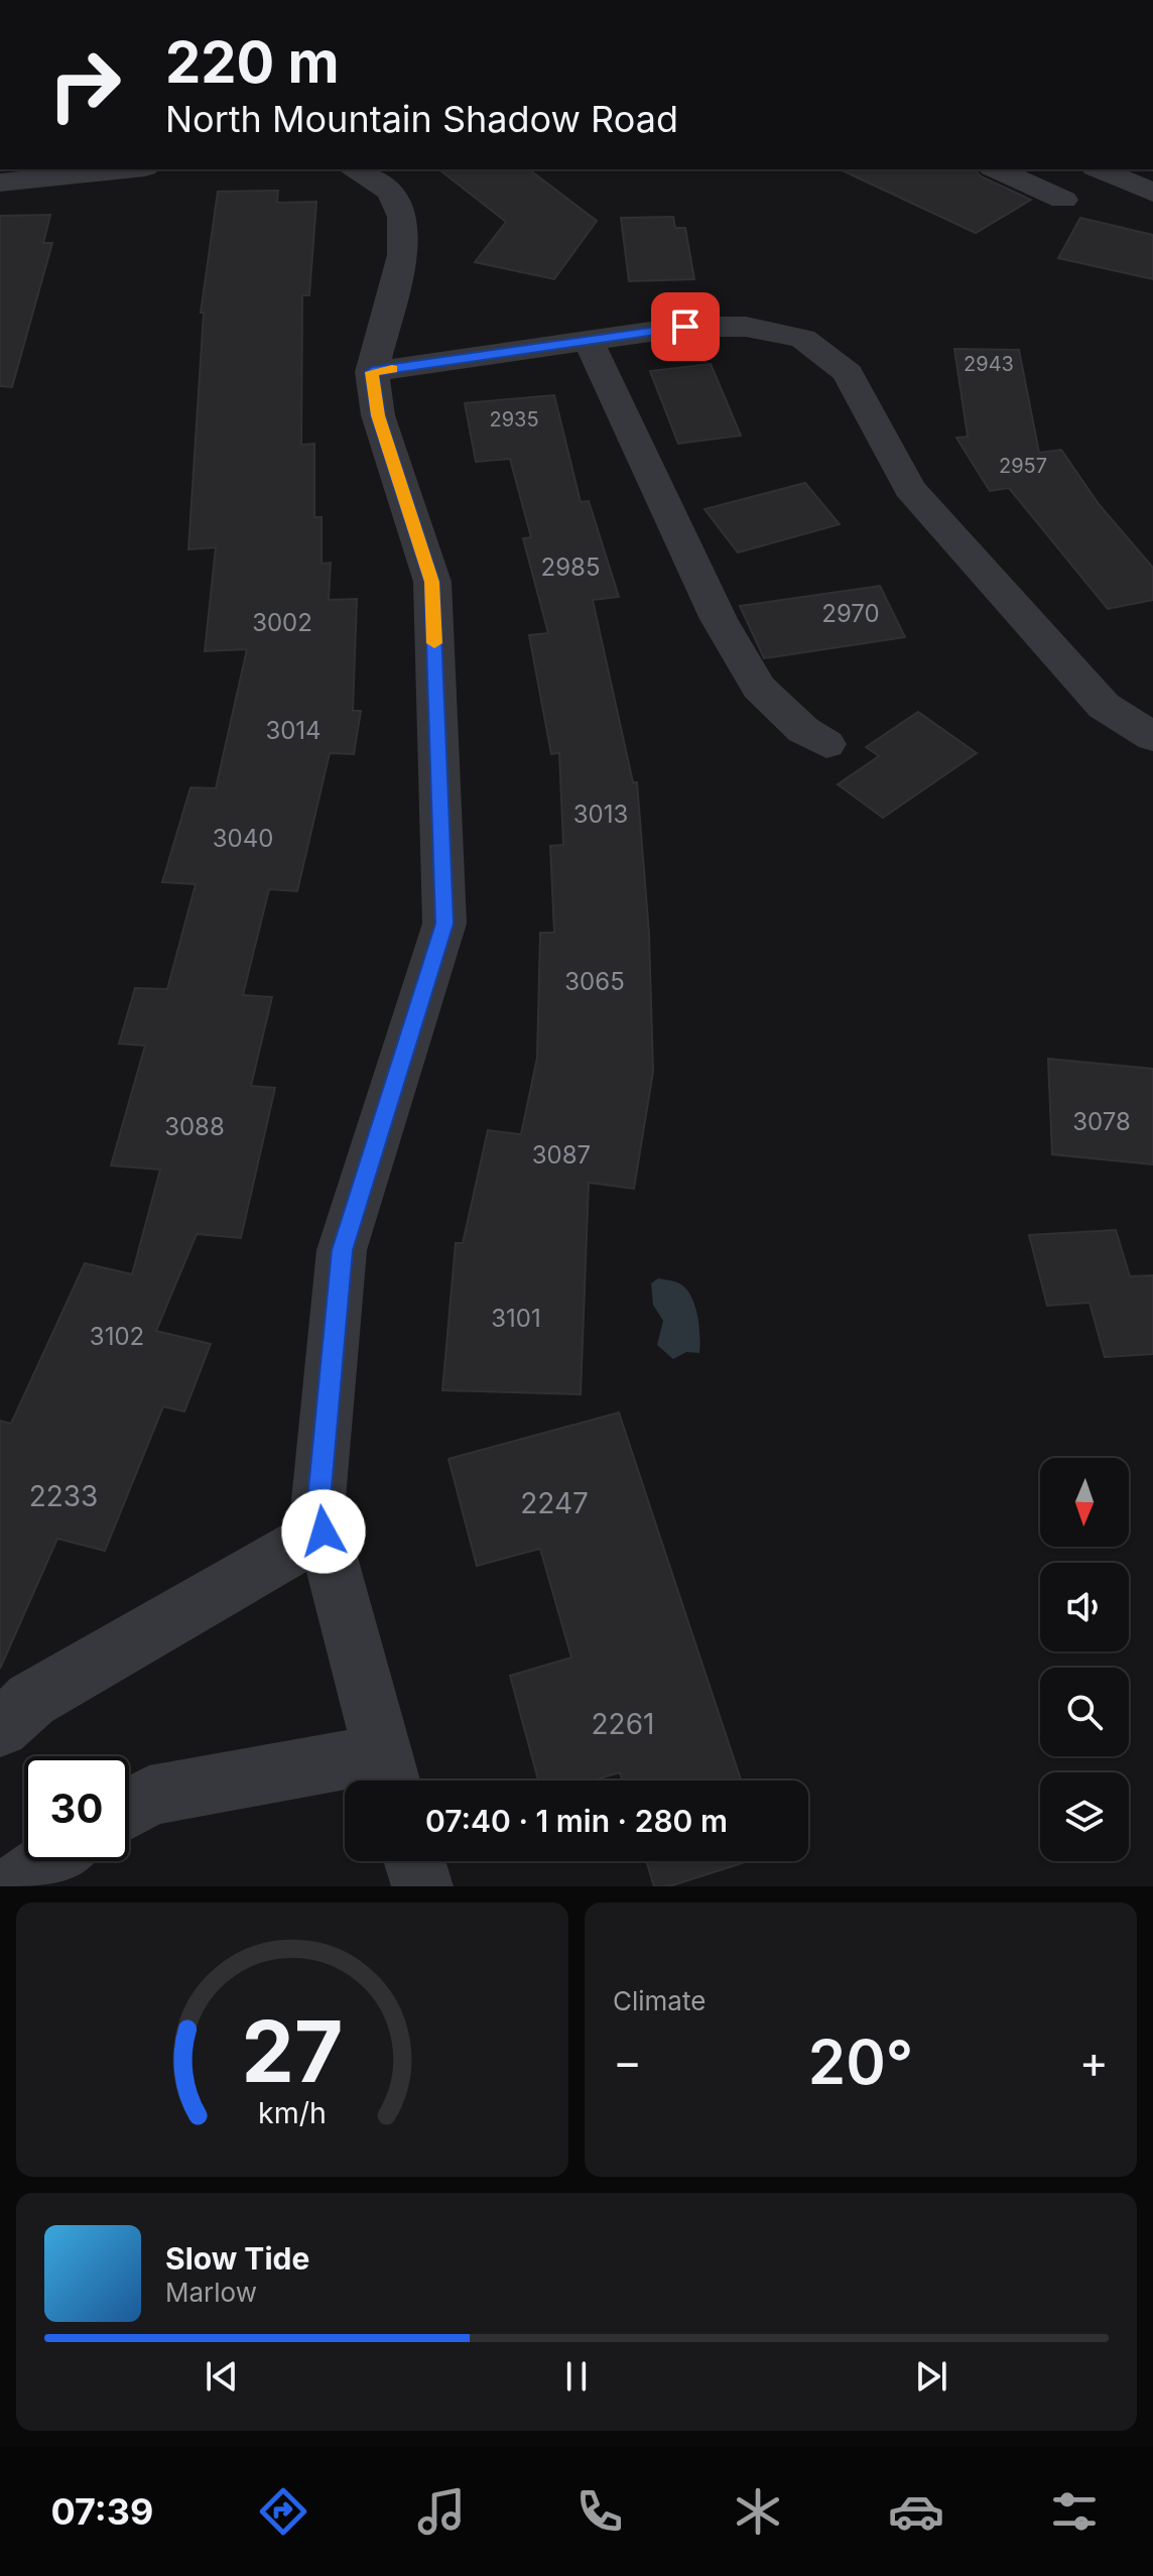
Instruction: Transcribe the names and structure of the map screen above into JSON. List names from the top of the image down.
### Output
{
  "house_numbers": [
    "2943",
    "2935",
    "2957",
    "2985",
    "2970",
    "3002",
    "3014",
    "3013",
    "3040",
    "3065",
    "3078",
    "3088",
    "3087",
    "3101",
    "3102",
    "2233",
    "2247",
    "2261"
  ],
  "north": "bottom",
  "page": {
    "turn": ["220 m", "North Mountain Shadow Road"],
    "limit": "30",
    "trip": "07:40 · 1 min · 280 m",
    "tile": "Climate",
    "heat": ["−", "20°", "+"],
    "song": ["Slow Tide", "Marlow"],
    "tabs": "07:39",
    "gauge": ["27", "km/h"]
  }
}
